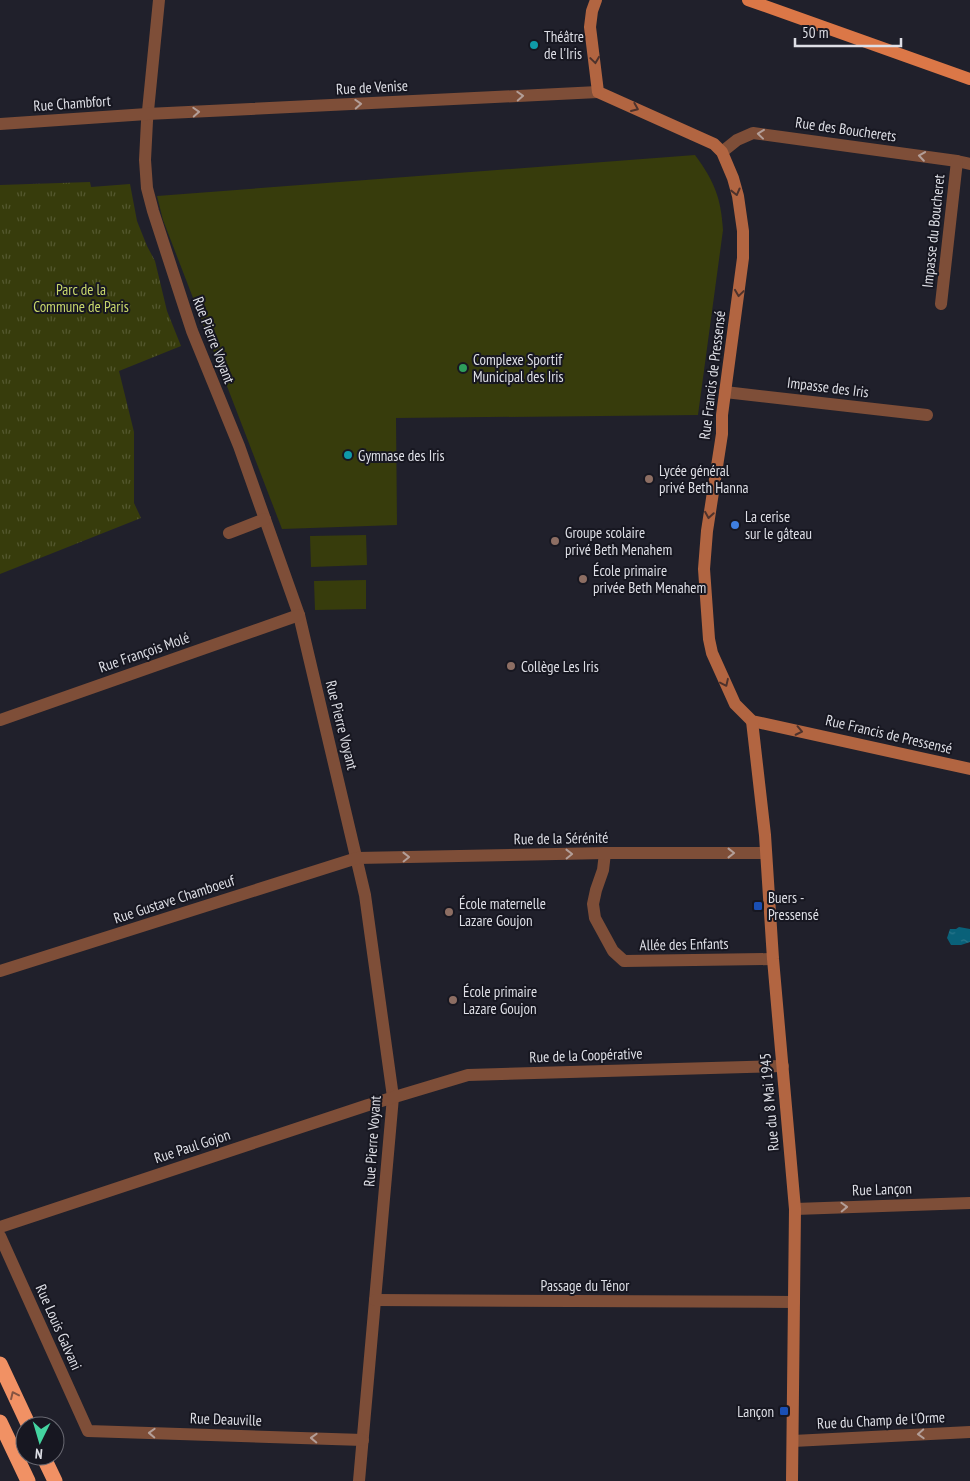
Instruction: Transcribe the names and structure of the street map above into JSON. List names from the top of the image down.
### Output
{
  "streets": {
    "street": [
      "Rue de Venise",
      "Rue Chambfort",
      "Rue des Boucherets",
      "Impasse du Boucheret",
      "Rue Pierre Voyant",
      "Rue Francis de Pressensé",
      "Impasse des Iris",
      "Rue François Molé",
      "Rue de la Sérénité",
      "Rue Gustave Chamboeuf",
      "Allée des Enfants",
      "Rue de la Coopérative",
      "Rue du 8 Mai 1945",
      "Rue Paul Gojon",
      "Rue Lançon",
      "Passage du Ténor",
      "Rue Louis Galvani",
      "Rue Deauville",
      "Rue du Champ de l'Orme"
    ]
  },
  "crossings": [
    ["Rue de Venise", "Rue Chambfort"],
    ["Rue de Venise", "Rue Pierre Voyant"],
    ["Rue Chambfort", "Rue Pierre Voyant"],
    ["Rue des Boucherets", "Impasse du Boucheret"],
    ["Rue des Boucherets", "Rue Francis de Pressensé"],
    ["Rue Pierre Voyant", "Rue François Molé"],
    ["Rue Pierre Voyant", "Rue de la Sérénité"],
    ["Rue Pierre Voyant", "Rue Gustave Chamboeuf"],
    ["Rue Pierre Voyant", "Rue de la Coopérative"],
    ["Rue Pierre Voyant", "Rue Paul Gojon"],
    ["Rue Pierre Voyant", "Passage du Ténor"],
    ["Rue Pierre Voyant", "Rue Deauville"],
    ["Rue Francis de Pressensé", "Impasse des Iris"],
    ["Rue Francis de Pressensé", "Rue du 8 Mai 1945"],
    ["Rue de la Sérénité", "Rue Gustave Chamboeuf"],
    ["Rue de la Sérénité", "Allée des Enfants"],
    ["Rue de la Sérénité", "Rue du 8 Mai 1945"],
    ["Allée des Enfants", "Rue du 8 Mai 1945"],
    ["Rue de la Coopérative", "Rue du 8 Mai 1945"],
    ["Rue de la Coopérative", "Rue Paul Gojon"],
    ["Rue du 8 Mai 1945", "Rue Lançon"],
    ["Rue du 8 Mai 1945", "Passage du Ténor"],
    ["Rue du 8 Mai 1945", "Rue du Champ de l'Orme"],
    ["Rue Louis Galvani", "Rue Deauville"]
  ],
  "one_way": [
    "Rue de Venise",
    "Rue des Boucherets",
    "Rue Francis de Pressensé",
    "Rue de la Sérénité",
    "Rue Lançon",
    "Rue Deauville",
    "Rue du Champ de l'Orme"
  ],
  "parks": ["Parc de la Commune de Paris"],
  "places": {
    "other": [
      "Théâtre de l'Iris",
      "Complexe Sportif Municipal des Iris",
      "Gymnase des Iris",
      "Lycée général privé Beth Hanna",
      "La cerise sur le gâteau",
      "Groupe scolaire privé Beth Menahem",
      "École primaire privée Beth Menahem",
      "Collège Les Iris",
      "École maternelle Lazare Goujon",
      "École primaire Lazare Goujon"
    ],
    "transit": ["Buers - Pressensé", "Lançon"]
  },
  "scale_bar": "50 m",
  "north": "bottom"
}
